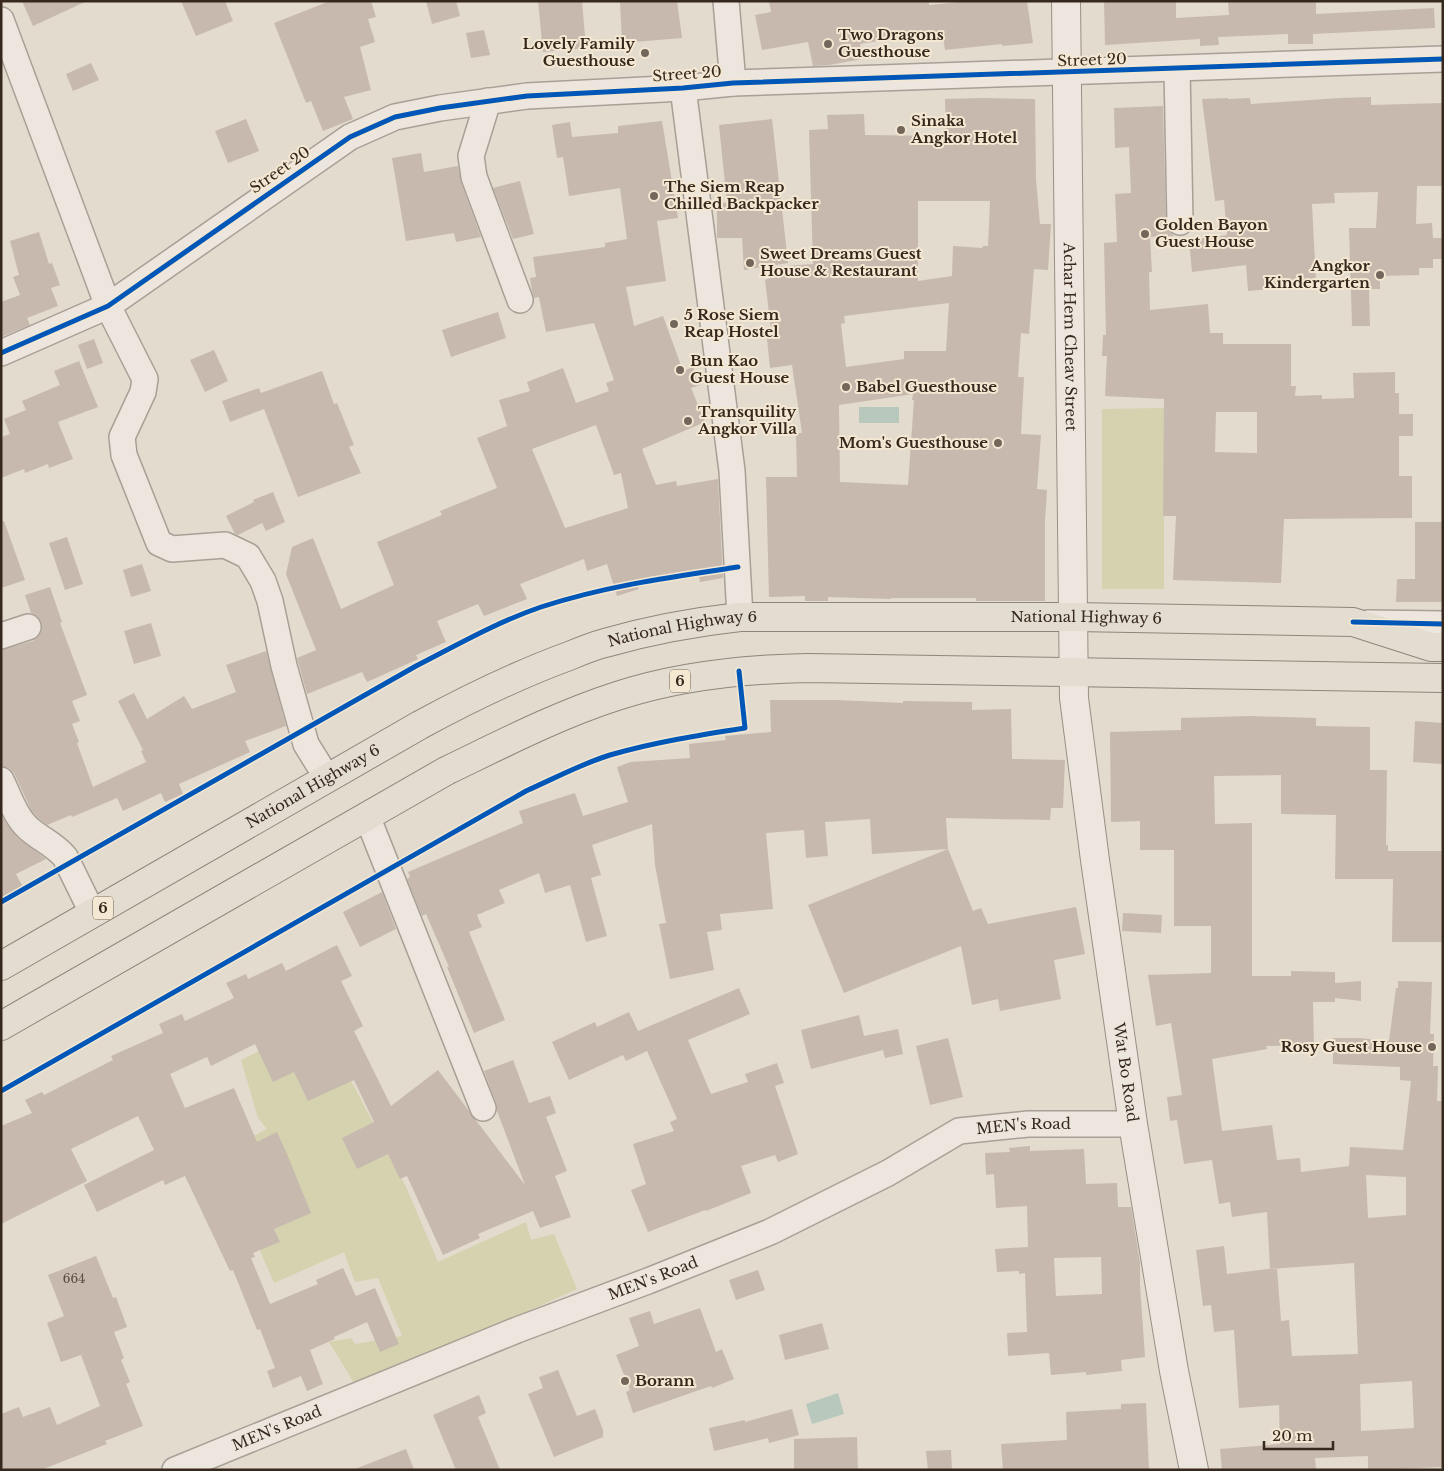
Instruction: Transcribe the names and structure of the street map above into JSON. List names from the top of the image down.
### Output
{
  "streets": {
    "main road": ["National Highway 6", "6"],
    "street": [
      "Street 20",
      "Achar Hem Cheav Street",
      "Wat Bo Road",
      "MEN's Road"
    ]
  },
  "crossings": [
    ["Street 20", "Achar Hem Cheav Street"],
    ["Achar Hem Cheav Street", "National Highway 6"],
    ["Achar Hem Cheav Street", "6"],
    ["Achar Hem Cheav Street", "Wat Bo Road"],
    ["6", "Wat Bo Road"],
    ["Wat Bo Road", "MEN's Road"]
  ],
  "places": [
    "Two Dragons Guesthouse",
    "Lovely Family Guesthouse",
    "Sinaka Angkor Hotel",
    "The Siem Reap Chilled Backpacker",
    "Golden Bayon Guest House",
    "Sweet Dreams Guest House & Restaurant",
    "Angkor Kindergarten",
    "5 Rose Siem Reap Hostel",
    "Bun Kao Guest House",
    "Babel Guesthouse",
    "Transquility Angkor Villa",
    "Mom's Guesthouse",
    "Rosy Guest House",
    "Borann"
  ],
  "house_numbers": ["664"],
  "scale_bar": "20 m"
}
